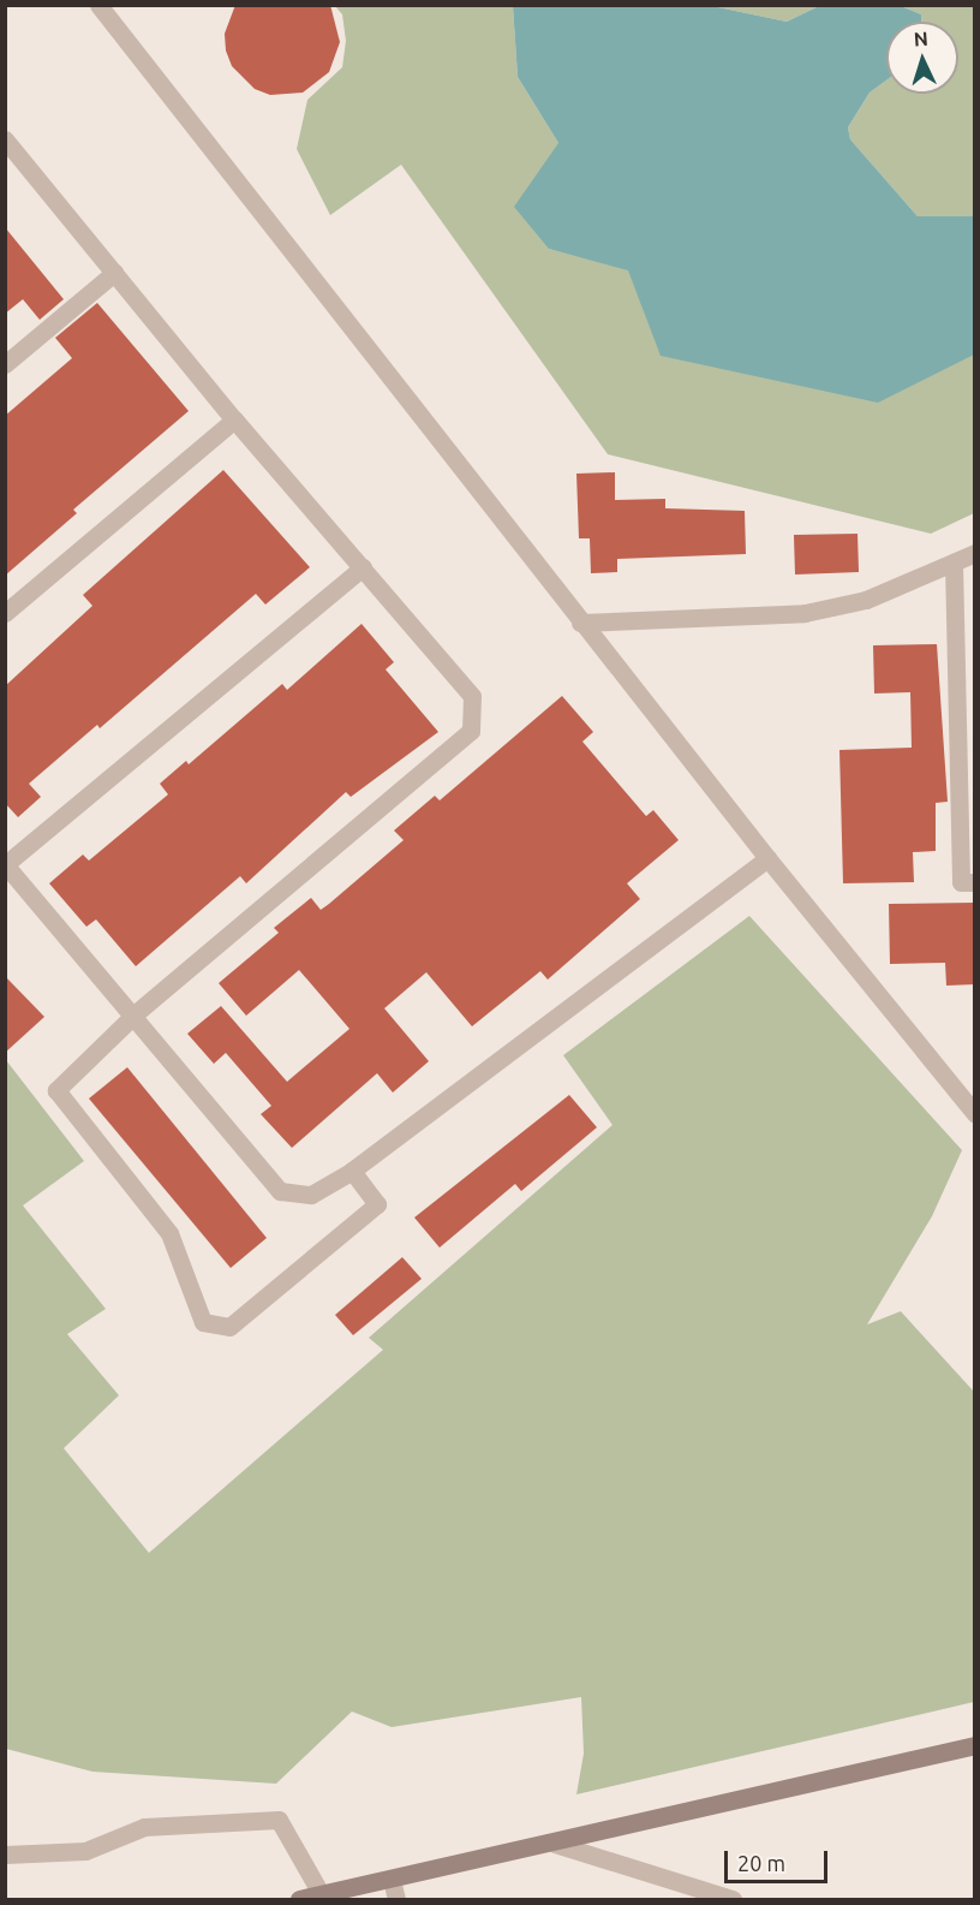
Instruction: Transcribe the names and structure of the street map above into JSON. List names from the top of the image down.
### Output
{
  "scale_bar": "20 m",
  "north": "top"
}
